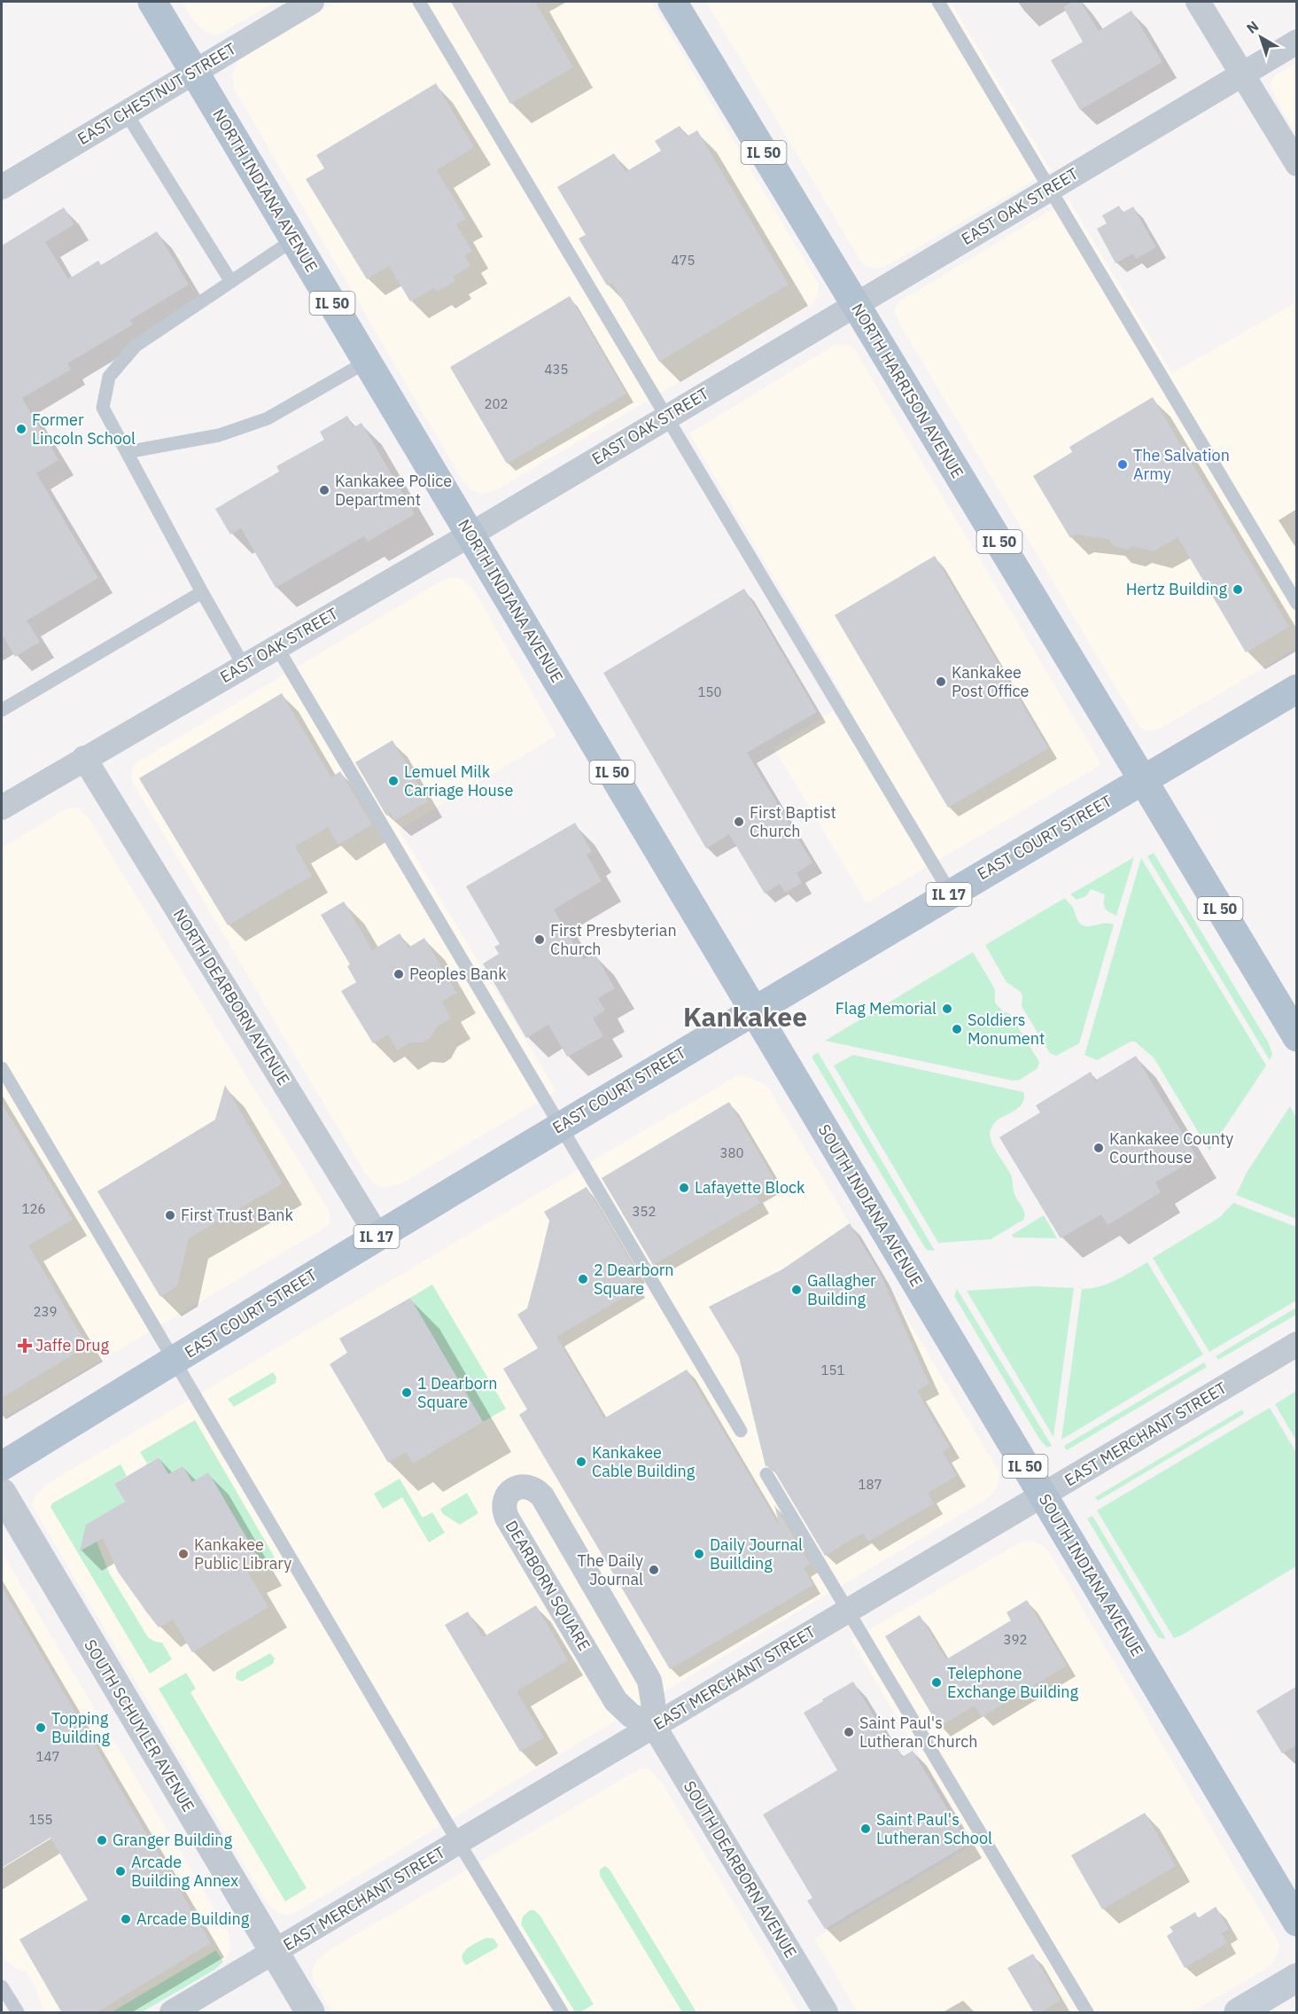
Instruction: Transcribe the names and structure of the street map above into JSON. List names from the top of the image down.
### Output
{
  "streets": {
    "main road": [
      "IL 50",
      "NORTH INDIANA AVENUE",
      "NORTH HARRISON AVENUE",
      "EAST COURT STREET",
      "IL 17",
      "SOUTH INDIANA AVENUE"
    ],
    "street": [
      "EAST CHESTNUT STREET",
      "EAST OAK STREET",
      "NORTH DEARBORN AVENUE",
      "EAST MERCHANT STREET",
      "DEARBORN SQUARE",
      "SOUTH SCHUYLER AVENUE",
      "SOUTH DEARBORN AVENUE"
    ]
  },
  "crossings": [
    ["EAST CHESTNUT STREET", "NORTH INDIANA AVENUE"],
    ["IL 50", "NORTH HARRISON AVENUE"],
    ["IL 50", "EAST COURT STREET"],
    ["NORTH INDIANA AVENUE", "EAST OAK STREET"],
    ["NORTH INDIANA AVENUE", "EAST COURT STREET"],
    ["NORTH INDIANA AVENUE", "SOUTH INDIANA AVENUE"],
    ["EAST OAK STREET", "NORTH HARRISON AVENUE"],
    ["EAST OAK STREET", "NORTH DEARBORN AVENUE"],
    ["NORTH HARRISON AVENUE", "EAST COURT STREET"],
    ["EAST COURT STREET", "NORTH DEARBORN AVENUE"],
    ["EAST COURT STREET", "SOUTH INDIANA AVENUE"],
    ["SOUTH INDIANA AVENUE", "EAST MERCHANT STREET"],
    ["EAST MERCHANT STREET", "DEARBORN SQUARE"],
    ["EAST MERCHANT STREET", "SOUTH SCHUYLER AVENUE"],
    ["EAST MERCHANT STREET", "SOUTH DEARBORN AVENUE"],
    ["DEARBORN SQUARE", "SOUTH DEARBORN AVENUE"]
  ],
  "districts": ["Kankakee"],
  "places": {
    "other": [
      "Former Lincoln School",
      "The Salvation Army",
      "Kankakee Police Department",
      "Hertz Building",
      "Kankakee Post Office",
      "Lemuel Milk Carriage House",
      "First Baptist Church",
      "First Presbyterian Church",
      "Peoples Bank",
      "Flag Memorial",
      "Soldiers Monument",
      "Kankakee County Courthouse",
      "Lafayette Block",
      "First Trust Bank",
      "2 Dearborn Square",
      "Gallagher Building",
      "1 Dearborn Square",
      "Kankakee Cable Building",
      "Kankakee Public Library",
      "Daily Journal Buillding",
      "The Daily Journal",
      "Telephone Exchange Building",
      "Topping Building",
      "Saint Paul's Lutheran Church",
      "Saint Paul's Lutheran School",
      "Granger Building",
      "Arcade Building Annex",
      "Arcade Building"
    ],
    "health": ["Jaffe Drug"]
  },
  "house_numbers": [
    "475",
    "435",
    "202",
    "150",
    "380",
    "126",
    "352",
    "239",
    "151",
    "187",
    "392",
    "147",
    "155"
  ],
  "north": "top left"
}
